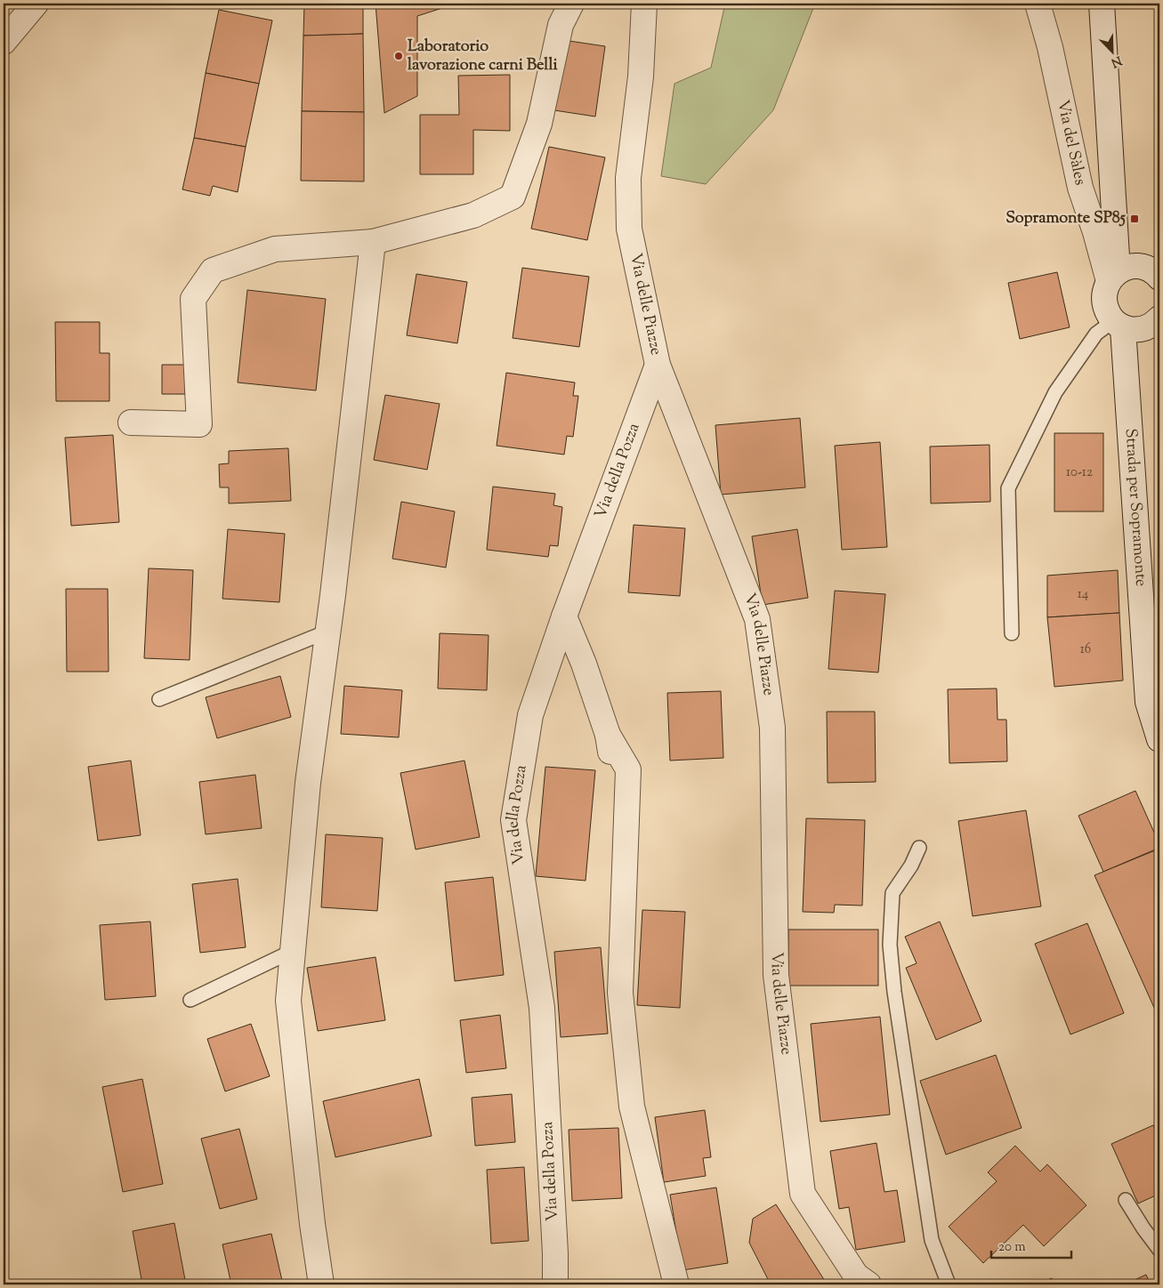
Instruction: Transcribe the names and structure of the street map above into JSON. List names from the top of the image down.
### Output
{
  "streets": {
    "street": [
      "Via del Sàles",
      "Via delle Piazze",
      "Via della Pozza",
      "Strada per Sopramonte"
    ]
  },
  "crossings": [
    ["Via del Sàles", "Strada per Sopramonte"],
    ["Via delle Piazze", "Via della Pozza"]
  ],
  "places": {
    "other": ["Laboratorio lavorazione carni Belli"],
    "transit": ["Sopramonte SP85"]
  },
  "house_numbers": ["10-12", "14", "16"],
  "scale_bar": "20 m",
  "north": "bottom right"
}
